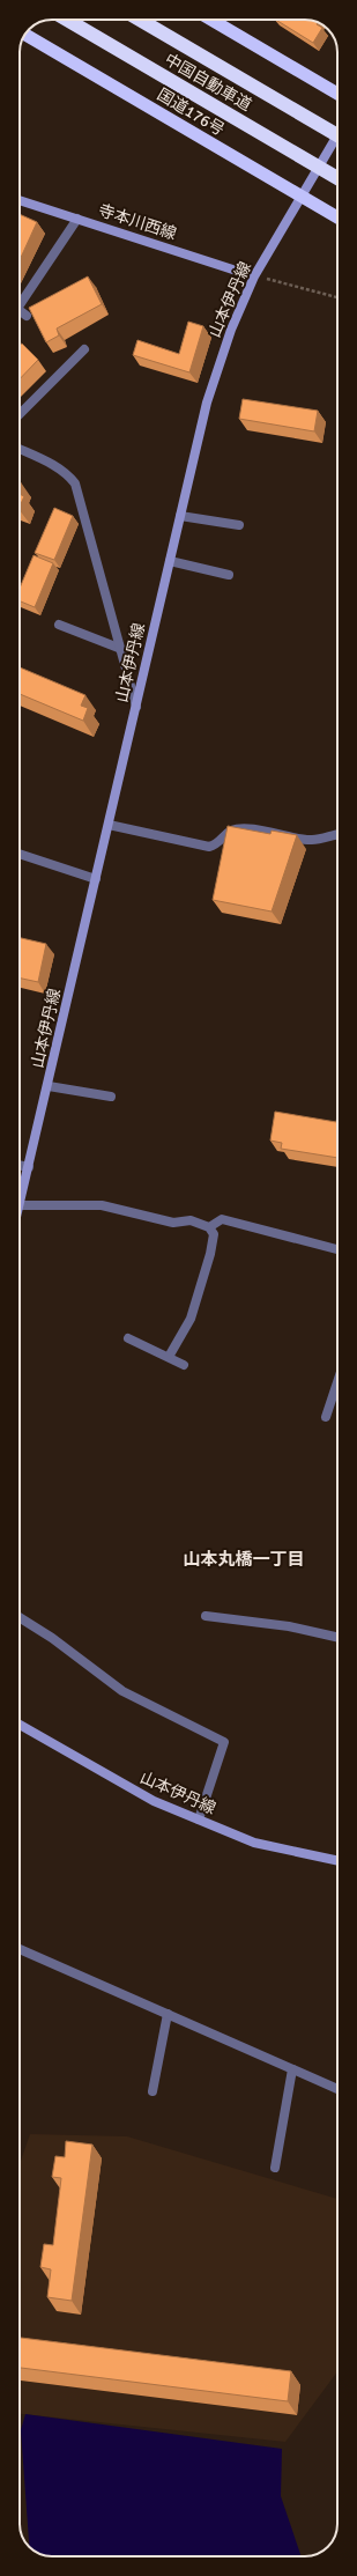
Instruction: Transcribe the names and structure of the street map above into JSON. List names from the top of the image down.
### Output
{
  "streets": {
    "highway": ["中国自動車道", "国道176号"],
    "main road": ["寺本川西線", "山本伊丹線"]
  },
  "crossings": [
    ["国道176号", "山本伊丹線"],
    ["寺本川西線", "山本伊丹線"]
  ],
  "districts": ["山本丸橋一丁目"]
}
